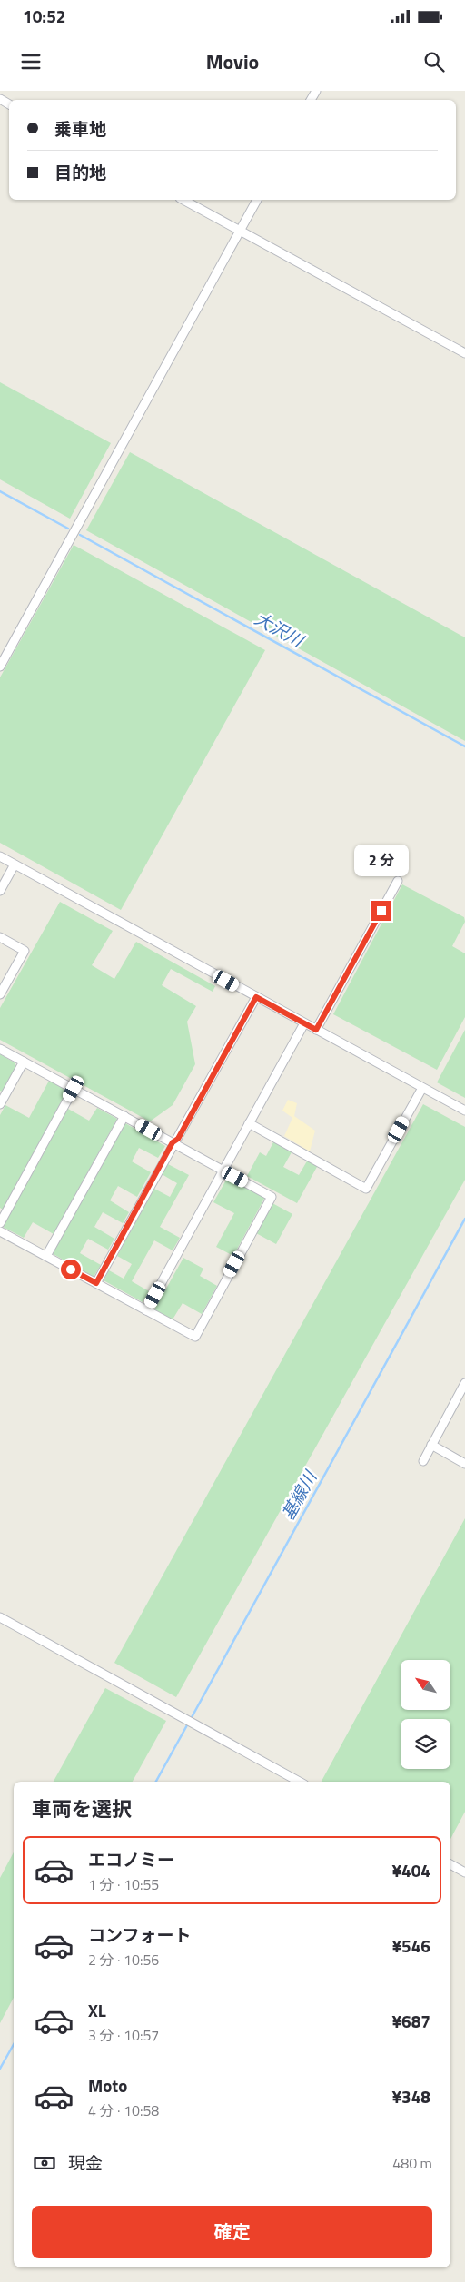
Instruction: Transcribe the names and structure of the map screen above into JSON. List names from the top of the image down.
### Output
{
  "water": ["大沢川", "基線川"],
  "north": "top left",
  "page": {
    "status": "10:52",
    "header": "Movio",
    "banner": ["乗車地", "目的地"],
    "bubble": "2 分",
    "heading": "車両を選択",
    "list": [
      {
        "name": "エコノミー",
        "note": "1 分 · 10:55",
        "value": "¥404"
      },
      {
        "name": "コンフォート",
        "note": "2 分 · 10:56",
        "value": "¥546"
      },
      {
        "name": "XL",
        "note": "3 分 · 10:57",
        "value": "¥687"
      },
      {
        "name": "Moto",
        "note": "4 分 · 10:58",
        "value": "¥348"
      }
    ],
    "pay": ["現金", "480 m"],
    "buttons": "確定"
  }
}
